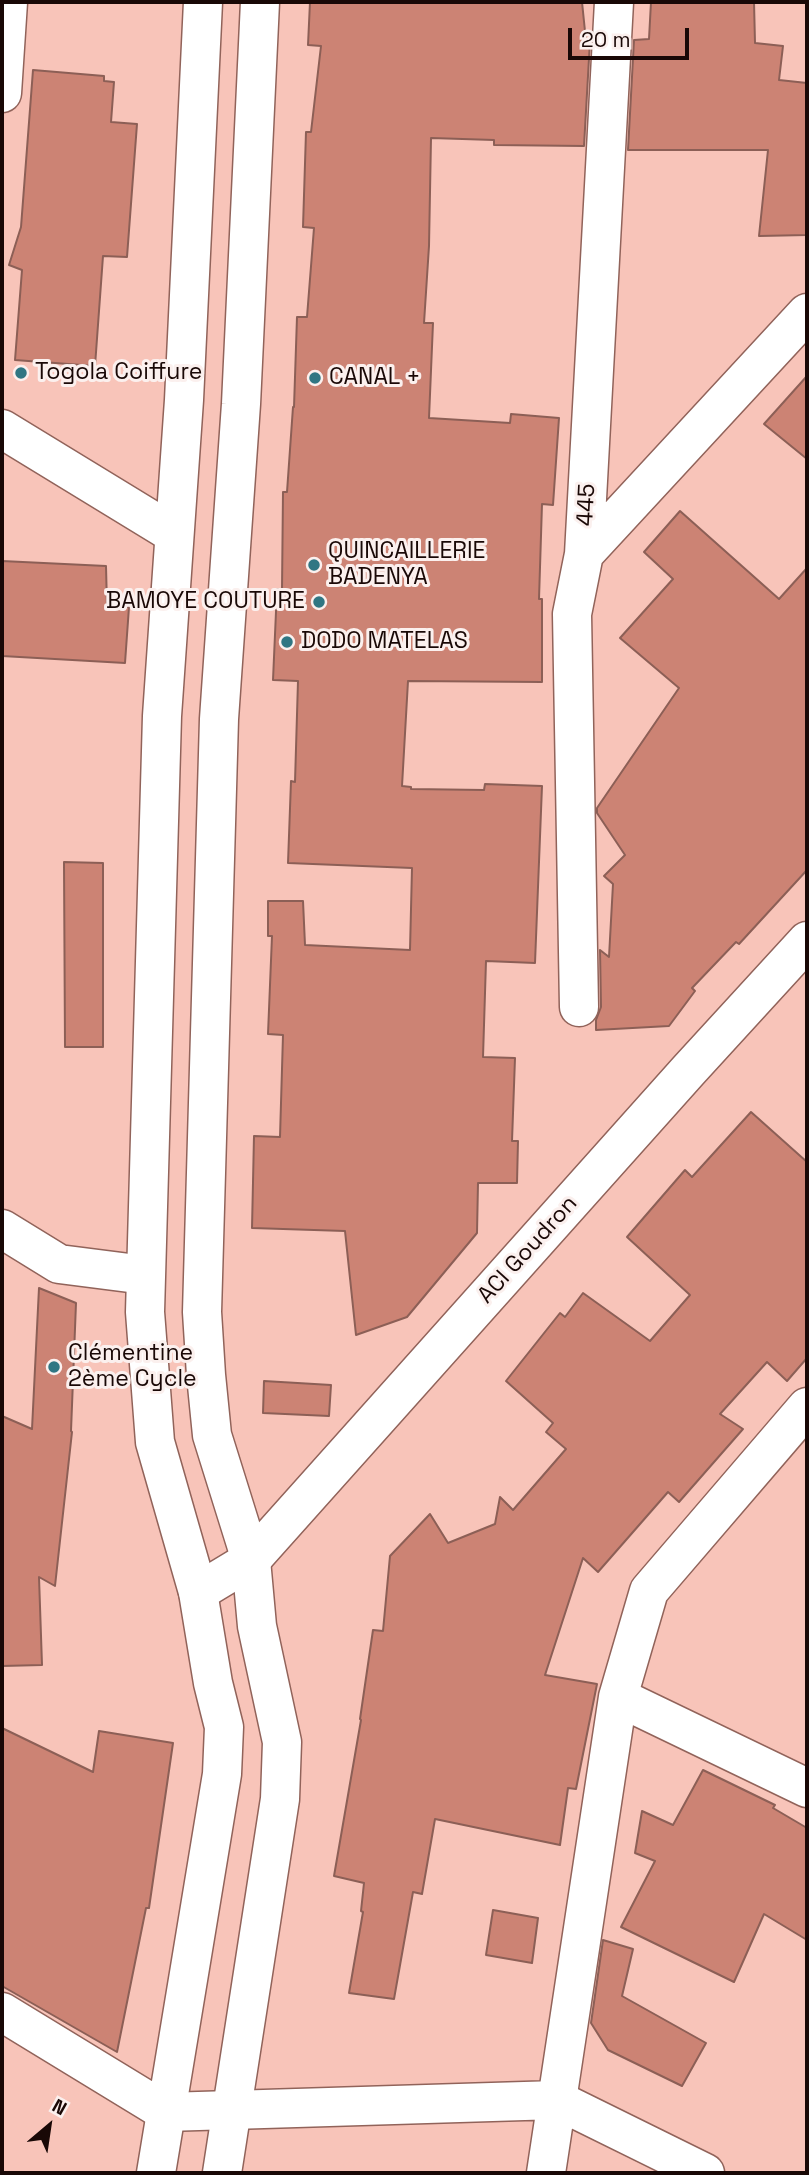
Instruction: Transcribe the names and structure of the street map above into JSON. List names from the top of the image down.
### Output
{
  "streets": {
    "street": ["445", "ACI Goudron"]
  },
  "places": [
    "Togola Coiffure",
    "CANAL +",
    "QUINCAILLERIE BADENYA",
    "BAMOYE COUTURE",
    "DODO MATELAS",
    "Clémentine 2ème Cycle"
  ],
  "scale_bar": "20 m",
  "north": "top right"
}
